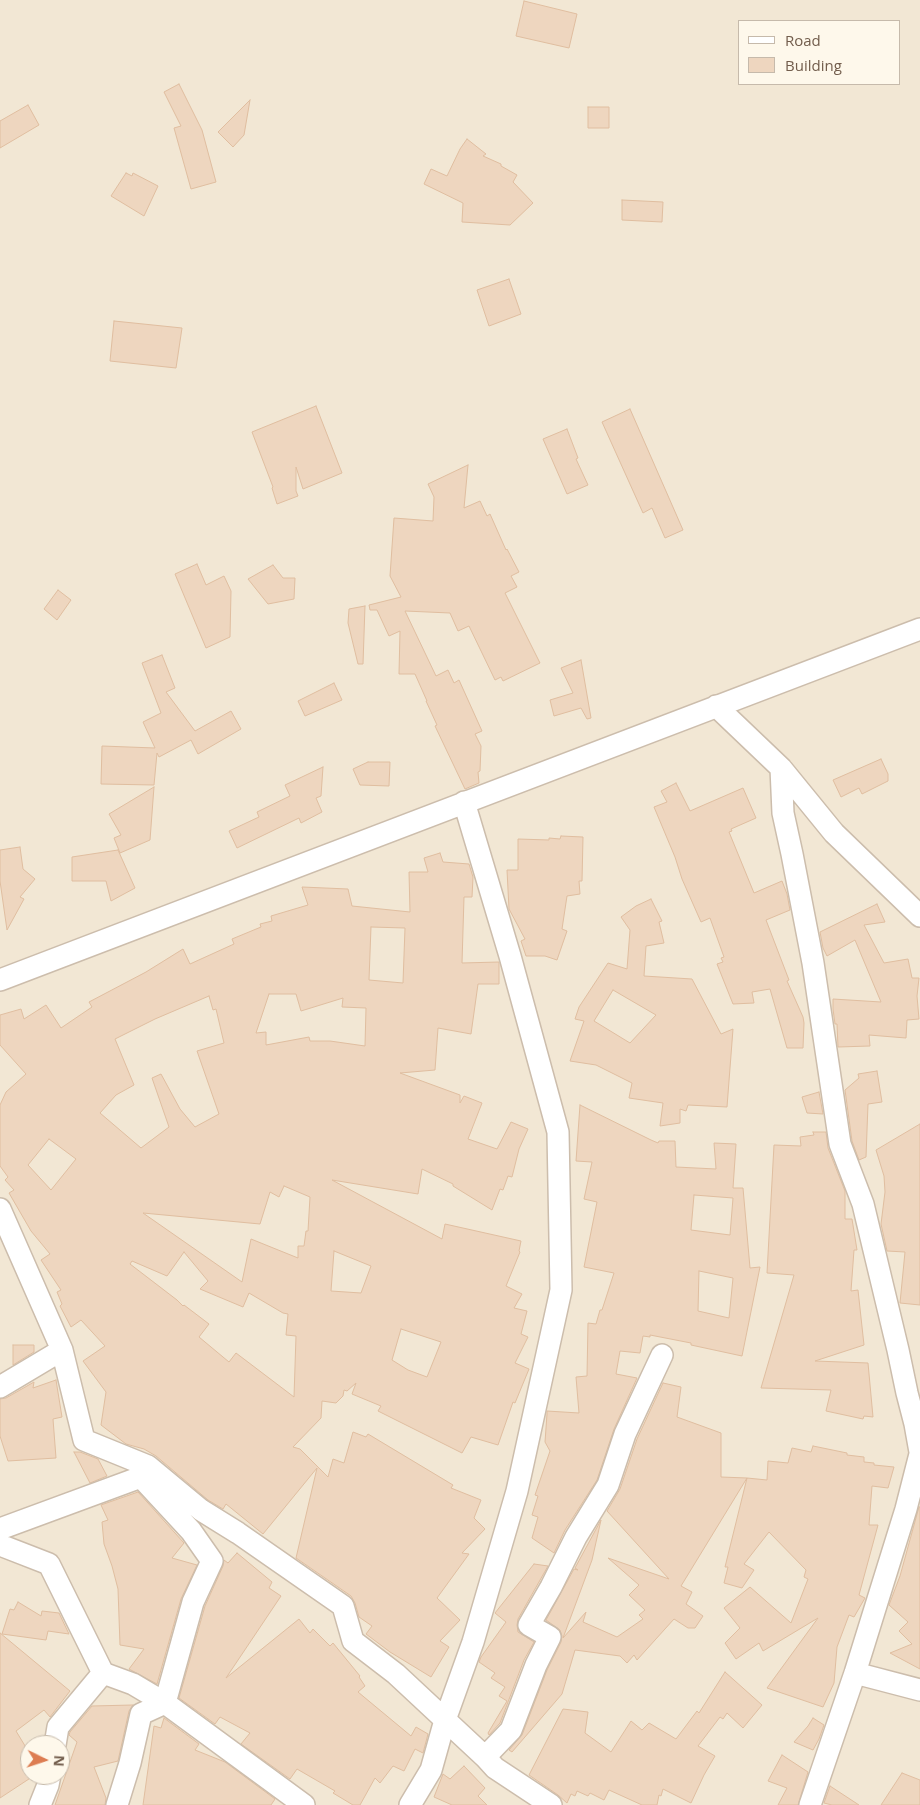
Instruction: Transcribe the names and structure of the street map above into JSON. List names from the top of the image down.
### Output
{
  "legend": ["Road", "Building"],
  "north": "right"
}
